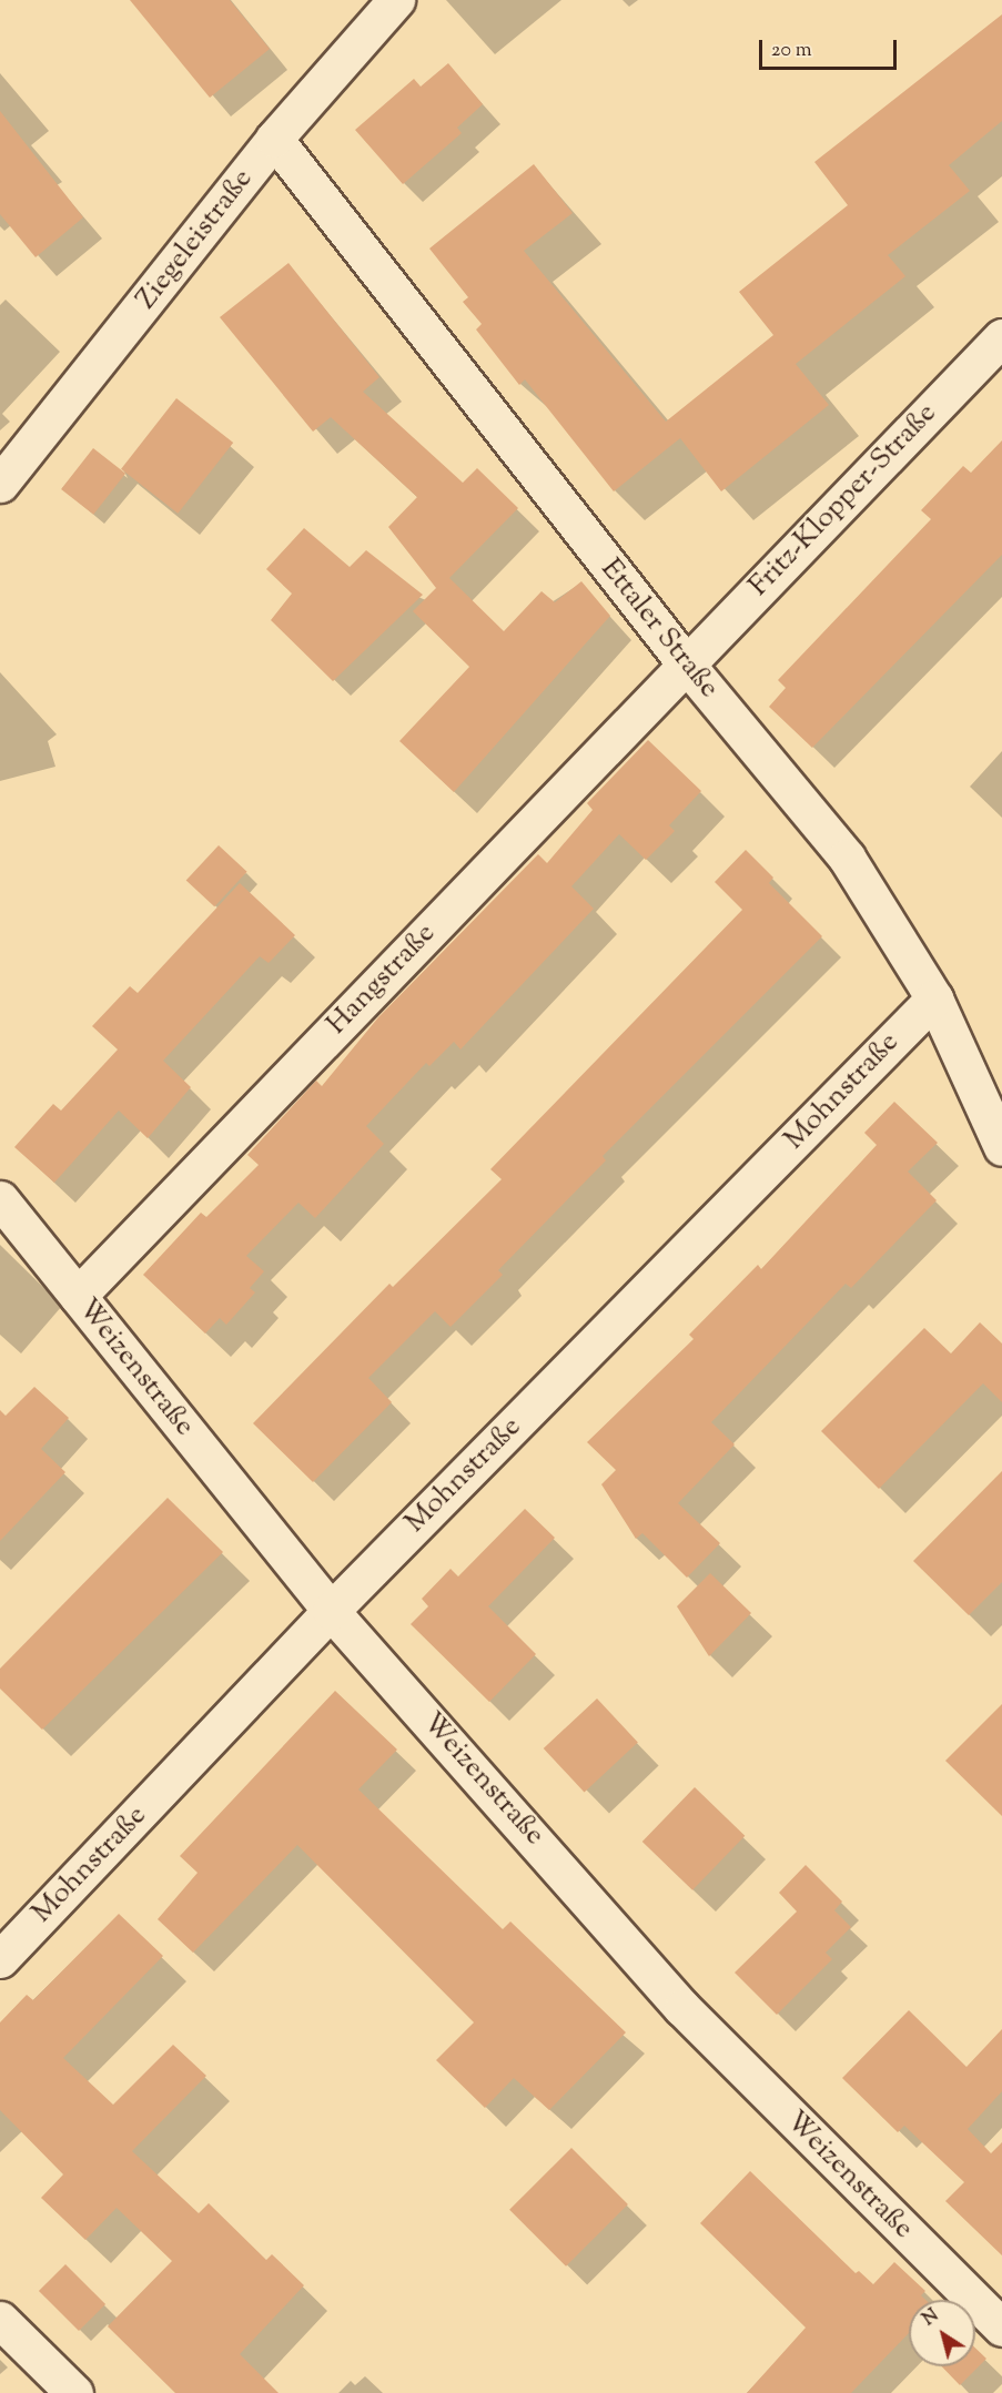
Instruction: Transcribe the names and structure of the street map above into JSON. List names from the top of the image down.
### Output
{
  "streets": {
    "street": [
      "Ziegeleistraße",
      "Fritz-Klopper-Straße",
      "Ettaler Straße",
      "Hangstraße",
      "Mohnstraße",
      "Weizenstraße"
    ]
  },
  "crossings": [
    ["Ziegeleistraße", "Ettaler Straße"],
    ["Fritz-Klopper-Straße", "Ettaler Straße"],
    ["Fritz-Klopper-Straße", "Hangstraße"],
    ["Ettaler Straße", "Hangstraße"],
    ["Ettaler Straße", "Mohnstraße"],
    ["Hangstraße", "Weizenstraße"],
    ["Mohnstraße", "Weizenstraße"]
  ],
  "scale_bar": "20 m",
  "north": "top left"
}
